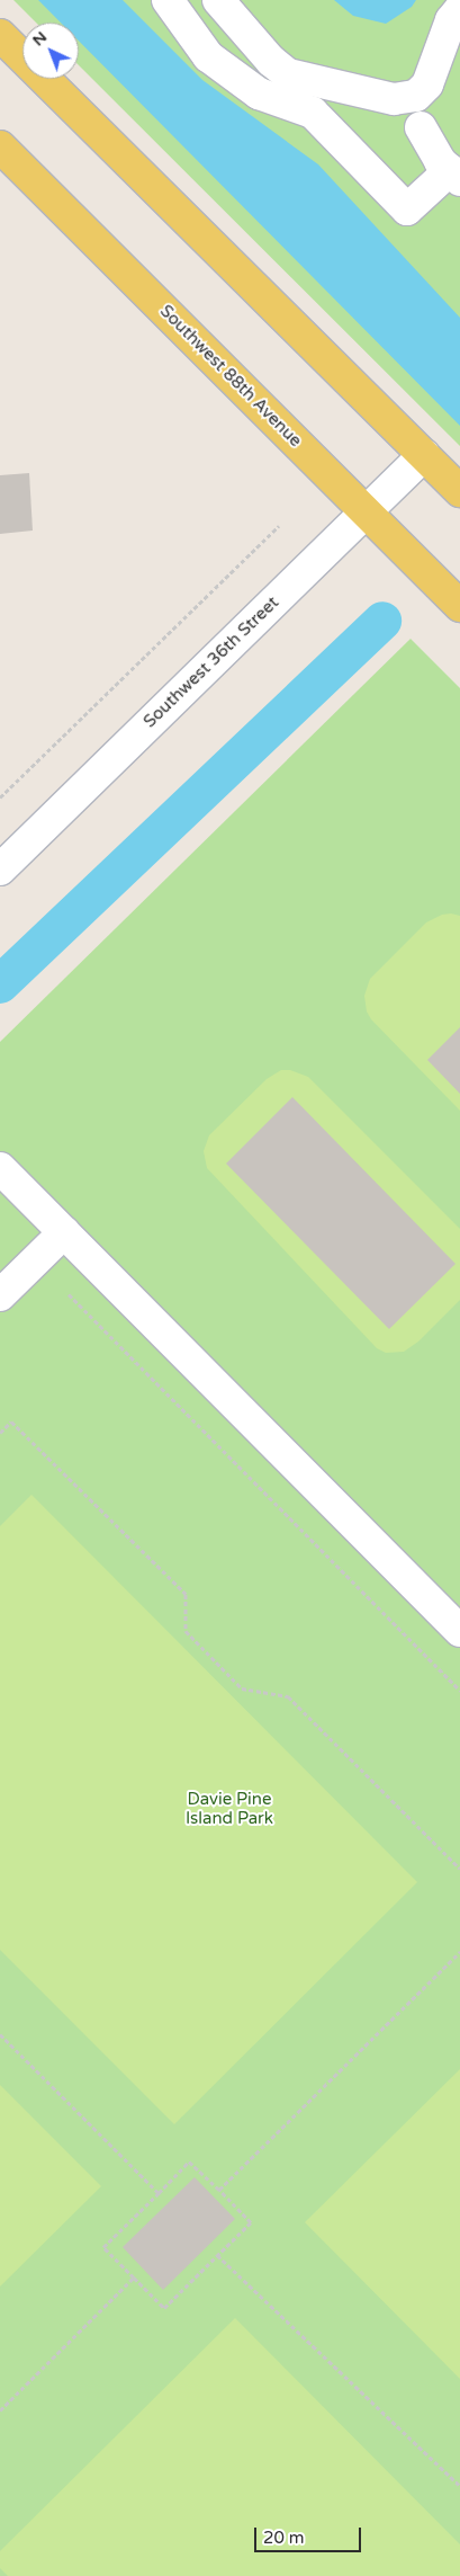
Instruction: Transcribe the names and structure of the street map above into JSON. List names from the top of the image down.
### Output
{
  "streets": {
    "main road": ["Southwest 88th Avenue"],
    "street": ["Southwest 36th Street"]
  },
  "crossings": [
    ["Southwest 88th Avenue", "Southwest 36th Street"]
  ],
  "parks": ["Davie Pine Island Park"],
  "scale_bar": "20 m",
  "north": "top left"
}
